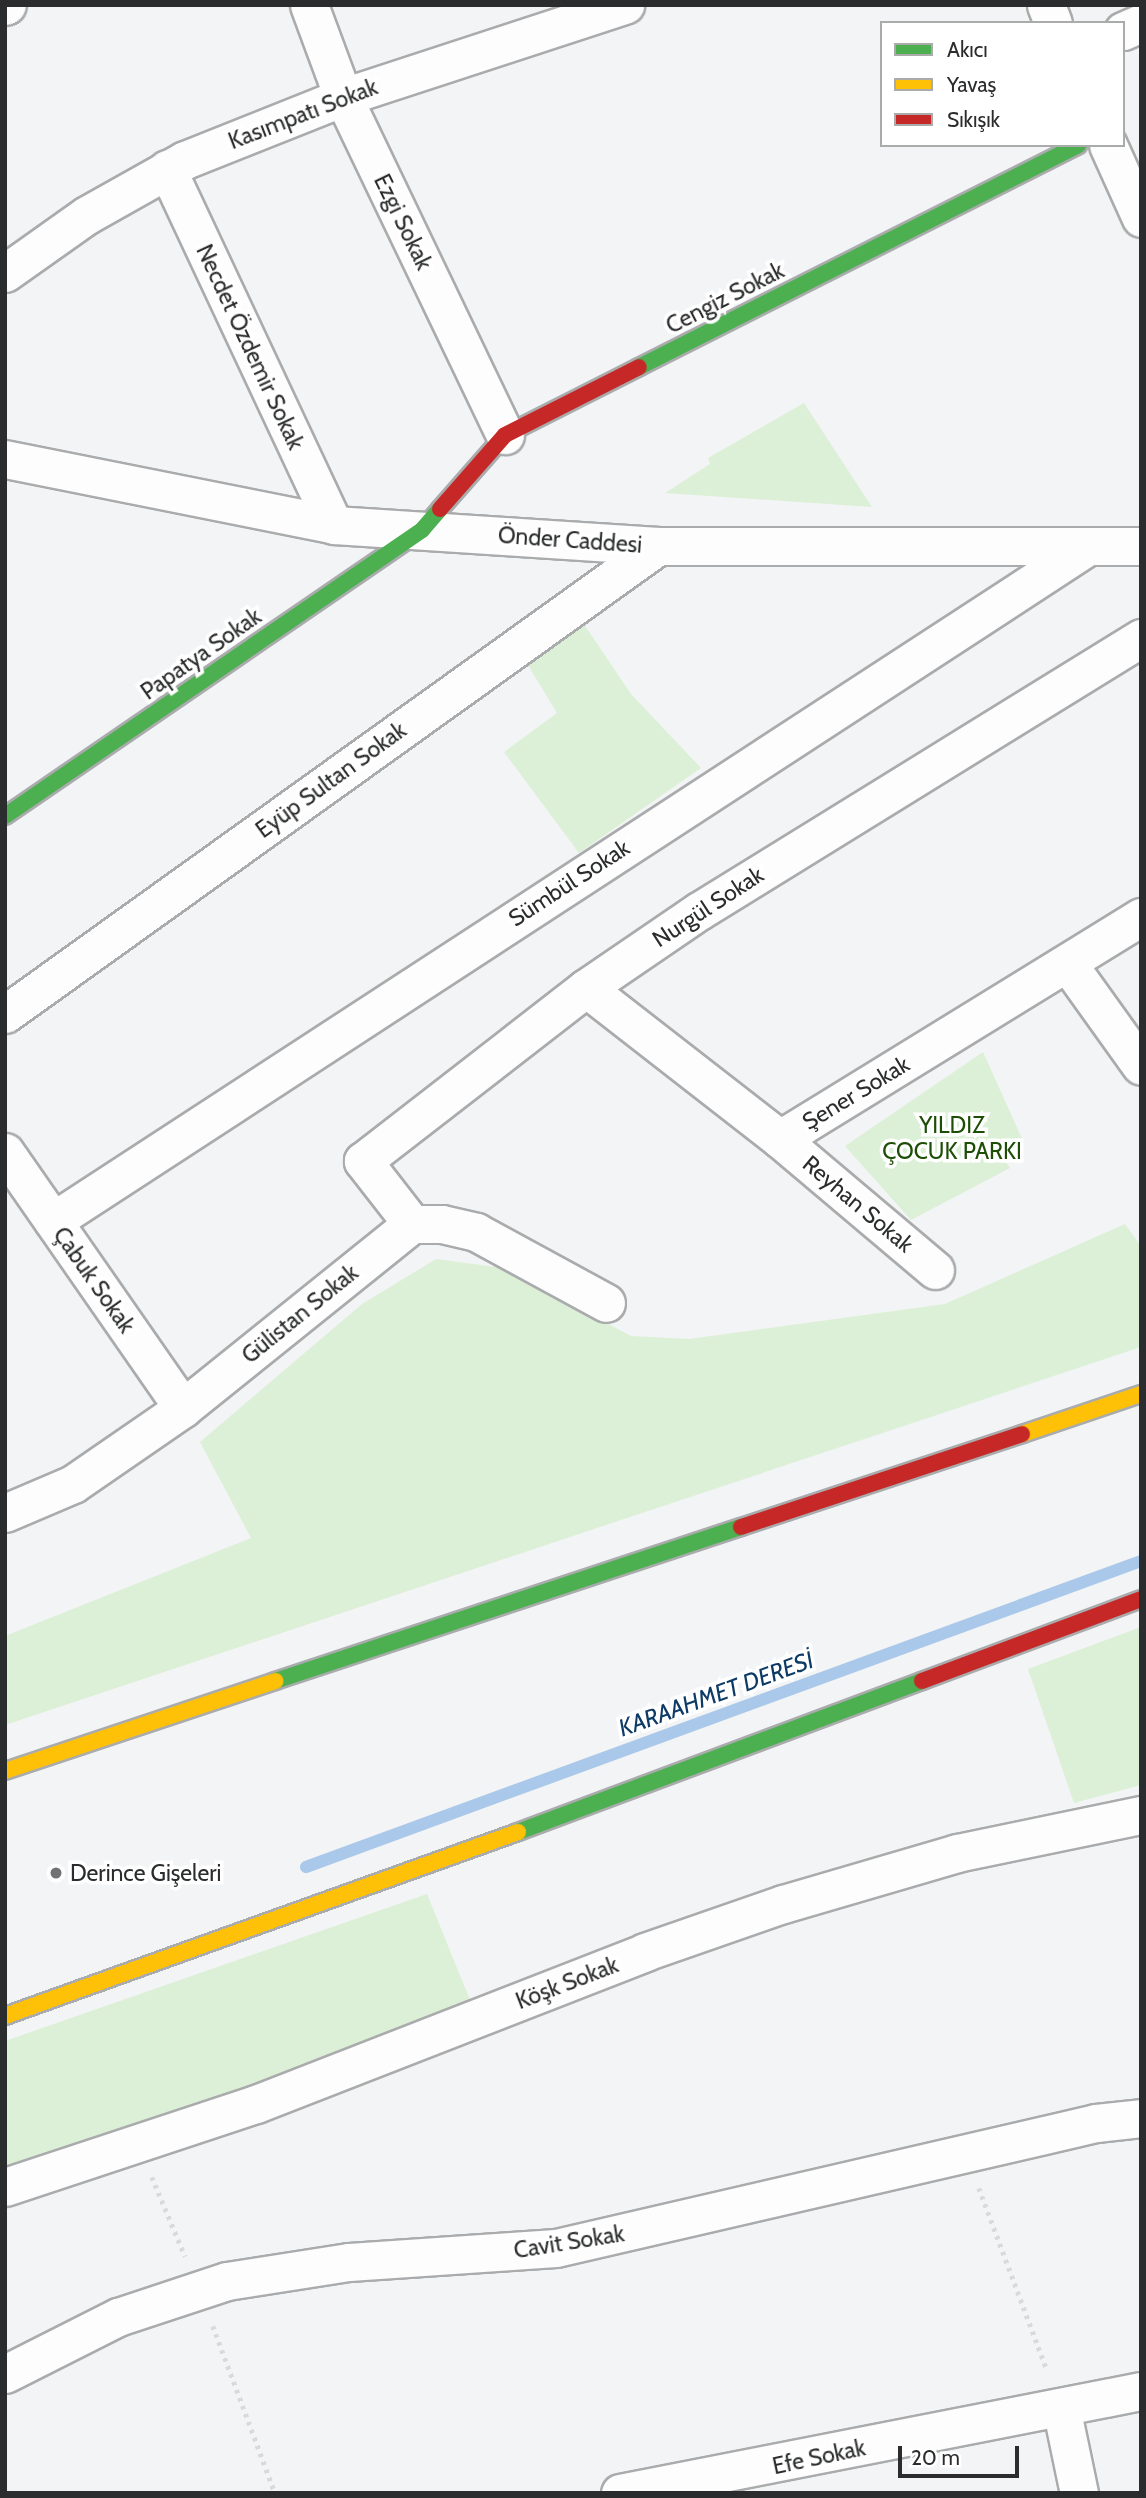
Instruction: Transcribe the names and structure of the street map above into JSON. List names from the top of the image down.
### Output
{
  "streets": {
    "street": [
      "Kasımpatı Sokak",
      "Ezgi Sokak",
      "Cengiz Sokak",
      "Necdet Özdemir Sokak",
      "Önder Caddesi",
      "Papatya Sokak",
      "Eyüp Sultan Sokak",
      "Sümbül Sokak",
      "Nurgül Sokak",
      "Şener Sokak",
      "Reyhan Sokak",
      "Çabuk Sokak",
      "Gülistan Sokak",
      "Köşk Sokak",
      "Cavit Sokak",
      "Efe Sokak"
    ]
  },
  "crossings": [
    ["Kasımpatı Sokak", "Ezgi Sokak"],
    ["Kasımpatı Sokak", "Necdet Özdemir Sokak"],
    ["Ezgi Sokak", "Cengiz Sokak"],
    ["Cengiz Sokak", "Önder Caddesi"],
    ["Cengiz Sokak", "Papatya Sokak"],
    ["Necdet Özdemir Sokak", "Önder Caddesi"],
    ["Önder Caddesi", "Papatya Sokak"],
    ["Önder Caddesi", "Eyüp Sultan Sokak"],
    ["Önder Caddesi", "Sümbül Sokak"],
    ["Sümbül Sokak", "Çabuk Sokak"],
    ["Nurgül Sokak", "Şener Sokak"],
    ["Nurgül Sokak", "Gülistan Sokak"],
    ["Şener Sokak", "Reyhan Sokak"],
    ["Çabuk Sokak", "Gülistan Sokak"]
  ],
  "water": ["KARAAHMET DERESİ"],
  "parks": ["YILDIZ ÇOCUK PARKI"],
  "places": ["Derince Gişeleri"],
  "legend": ["Akıcı", "Yavaş", "Sıkışık"],
  "scale_bar": "20 m"
}
